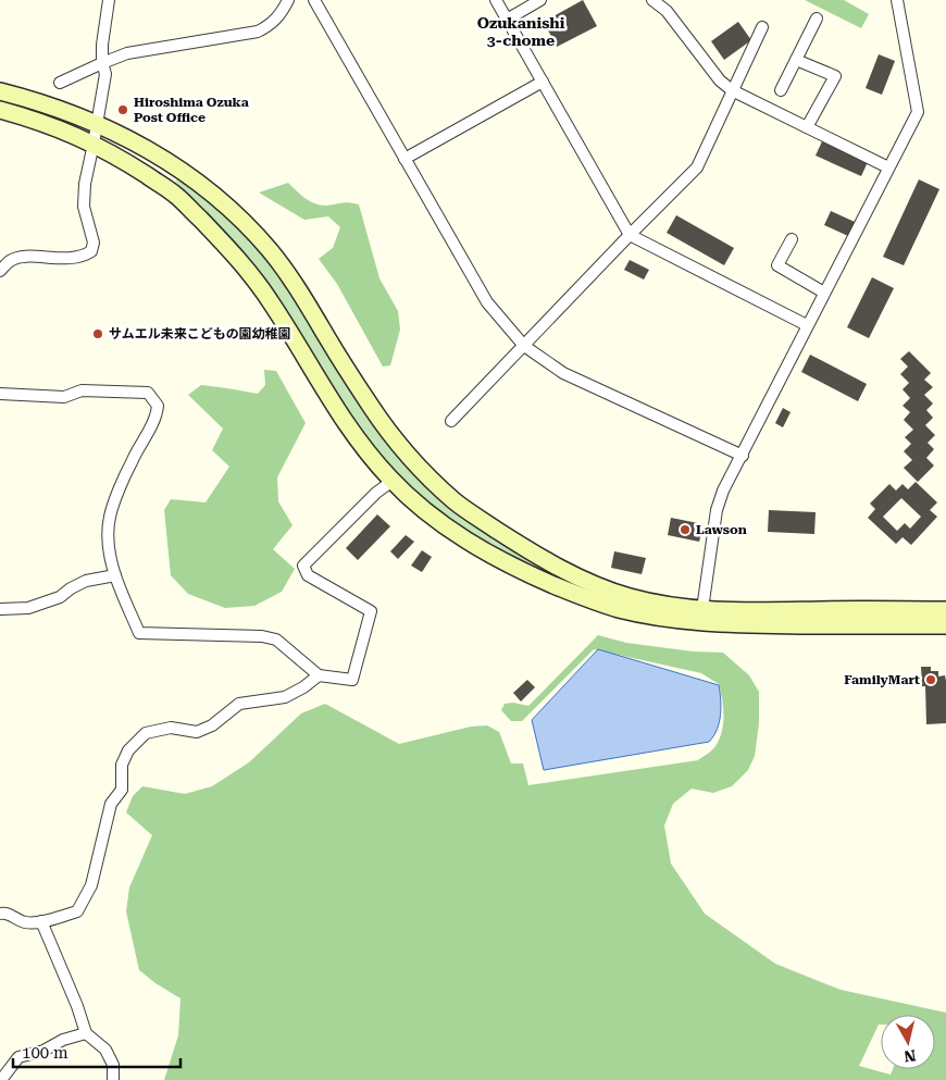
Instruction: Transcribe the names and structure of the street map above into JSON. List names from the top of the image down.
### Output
{
  "districts": ["Ozukanishi 3-chome"],
  "places": [
    "Hiroshima Ozuka Post Office",
    "サムエル未来こどもの園幼稚園",
    "Lawson",
    "FamilyMart"
  ],
  "scale_bar": "100 m",
  "north": "bottom"
}
